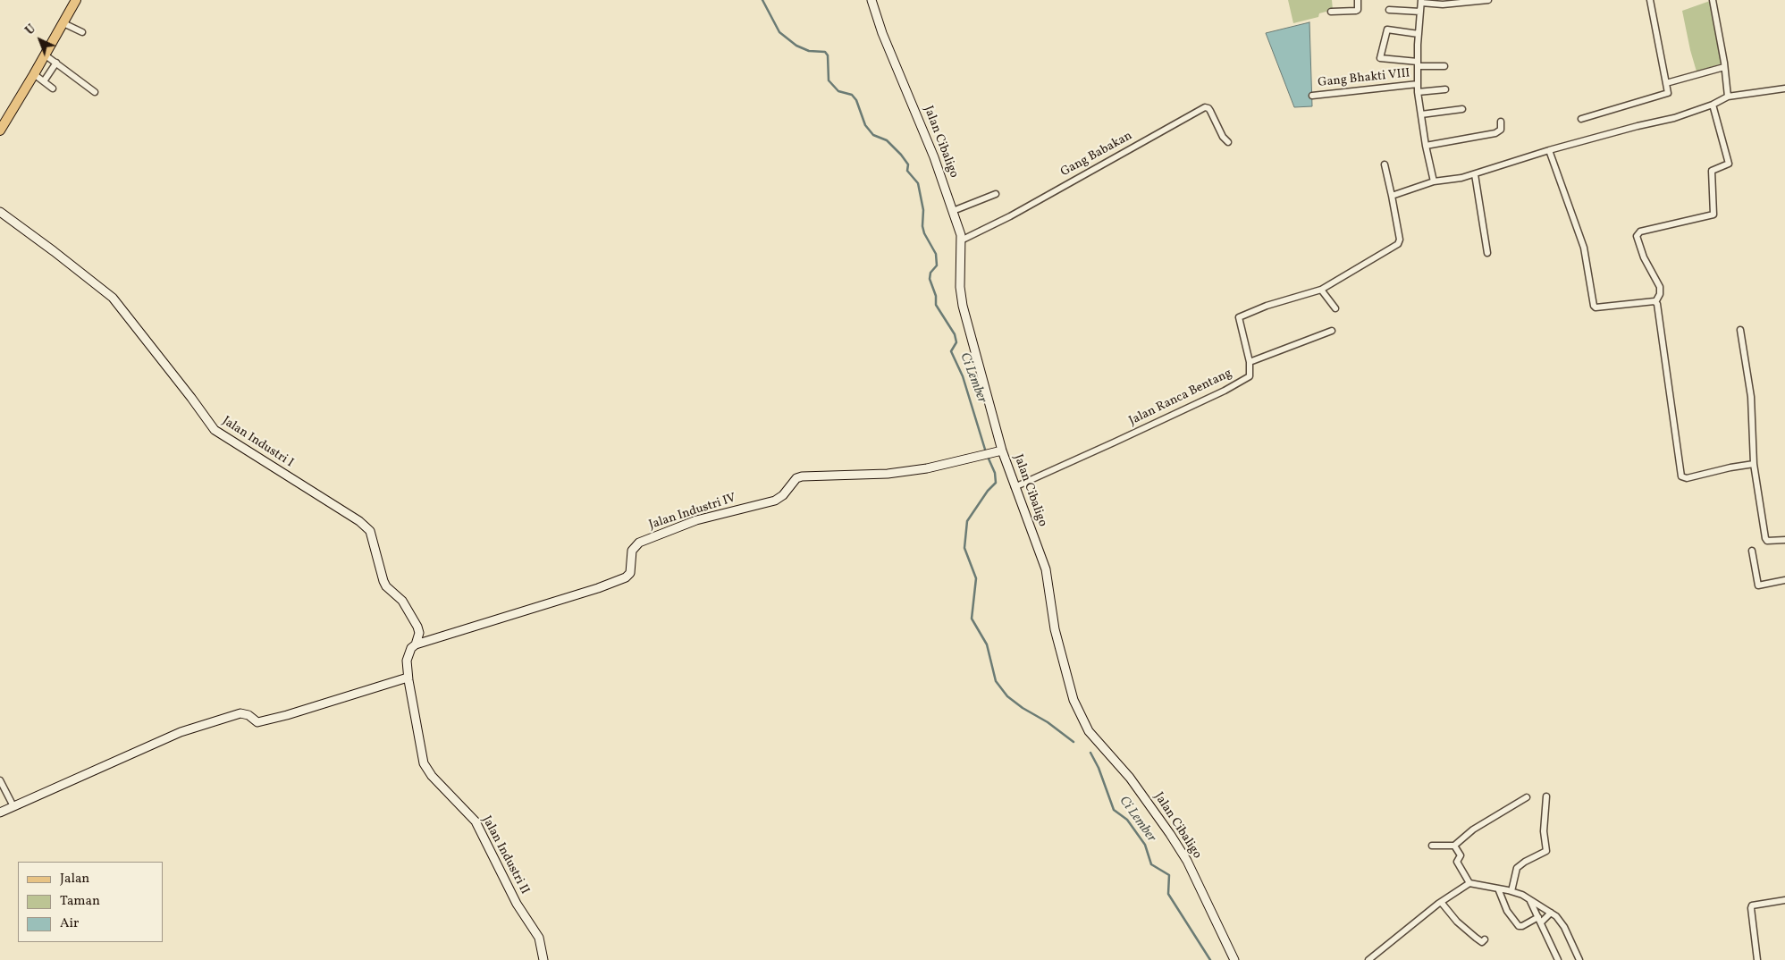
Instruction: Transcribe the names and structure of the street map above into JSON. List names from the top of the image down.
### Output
{
  "streets": {
    "main road": [
      "Jalan Cibaligo",
      "Jalan Industri I",
      "Jalan Industri IV",
      "Jalan Industri II"
    ],
    "street": ["Gang Bhakti VIII", "Gang Babakan", "Jalan Ranca Bentang"]
  },
  "crossings": [
    ["Jalan Cibaligo", "Gang Babakan"],
    ["Jalan Cibaligo", "Jalan Ranca Bentang"],
    ["Jalan Cibaligo", "Jalan Industri IV"],
    ["Jalan Industri I", "Jalan Industri IV"],
    ["Jalan Industri I", "Jalan Industri II"],
    ["Jalan Industri IV", "Jalan Industri II"]
  ],
  "water": ["Ci Lember"],
  "legend": ["Jalan", "Taman", "Air"],
  "north": "top left"
}
